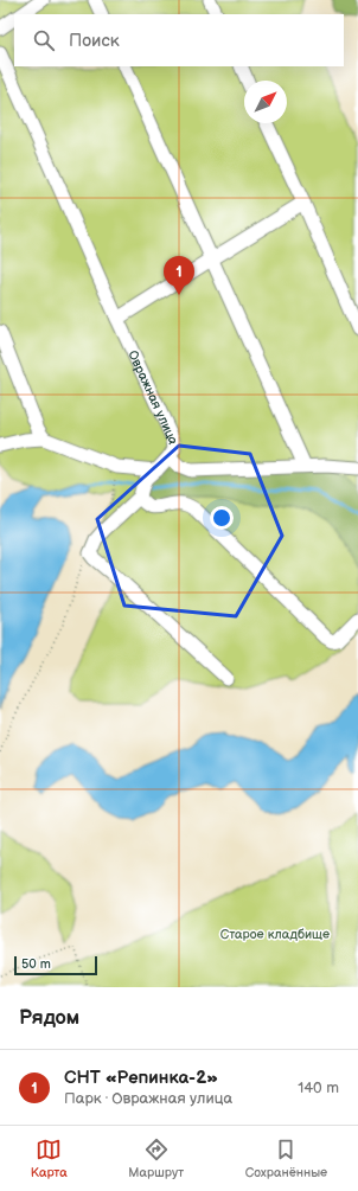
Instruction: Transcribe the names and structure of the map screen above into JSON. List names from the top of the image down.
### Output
{
  "streets": {
    "street": ["Овражная улица"]
  },
  "parks": ["Старое кладбище"],
  "scale_bar": "50 m",
  "north": "top right",
  "page": {
    "search": "Поиск",
    "pins": "1",
    "scale": "50 m",
    "heading": "Рядом",
    "list": [
      {
        "mark": "1",
        "name": "СНТ «Репинка-2»",
        "note": "Парк · Овражная улица",
        "value": "140 m"
      }
    ],
    "nav": ["Карта", "Маршрут", "Сохранённые"]
  }
}
